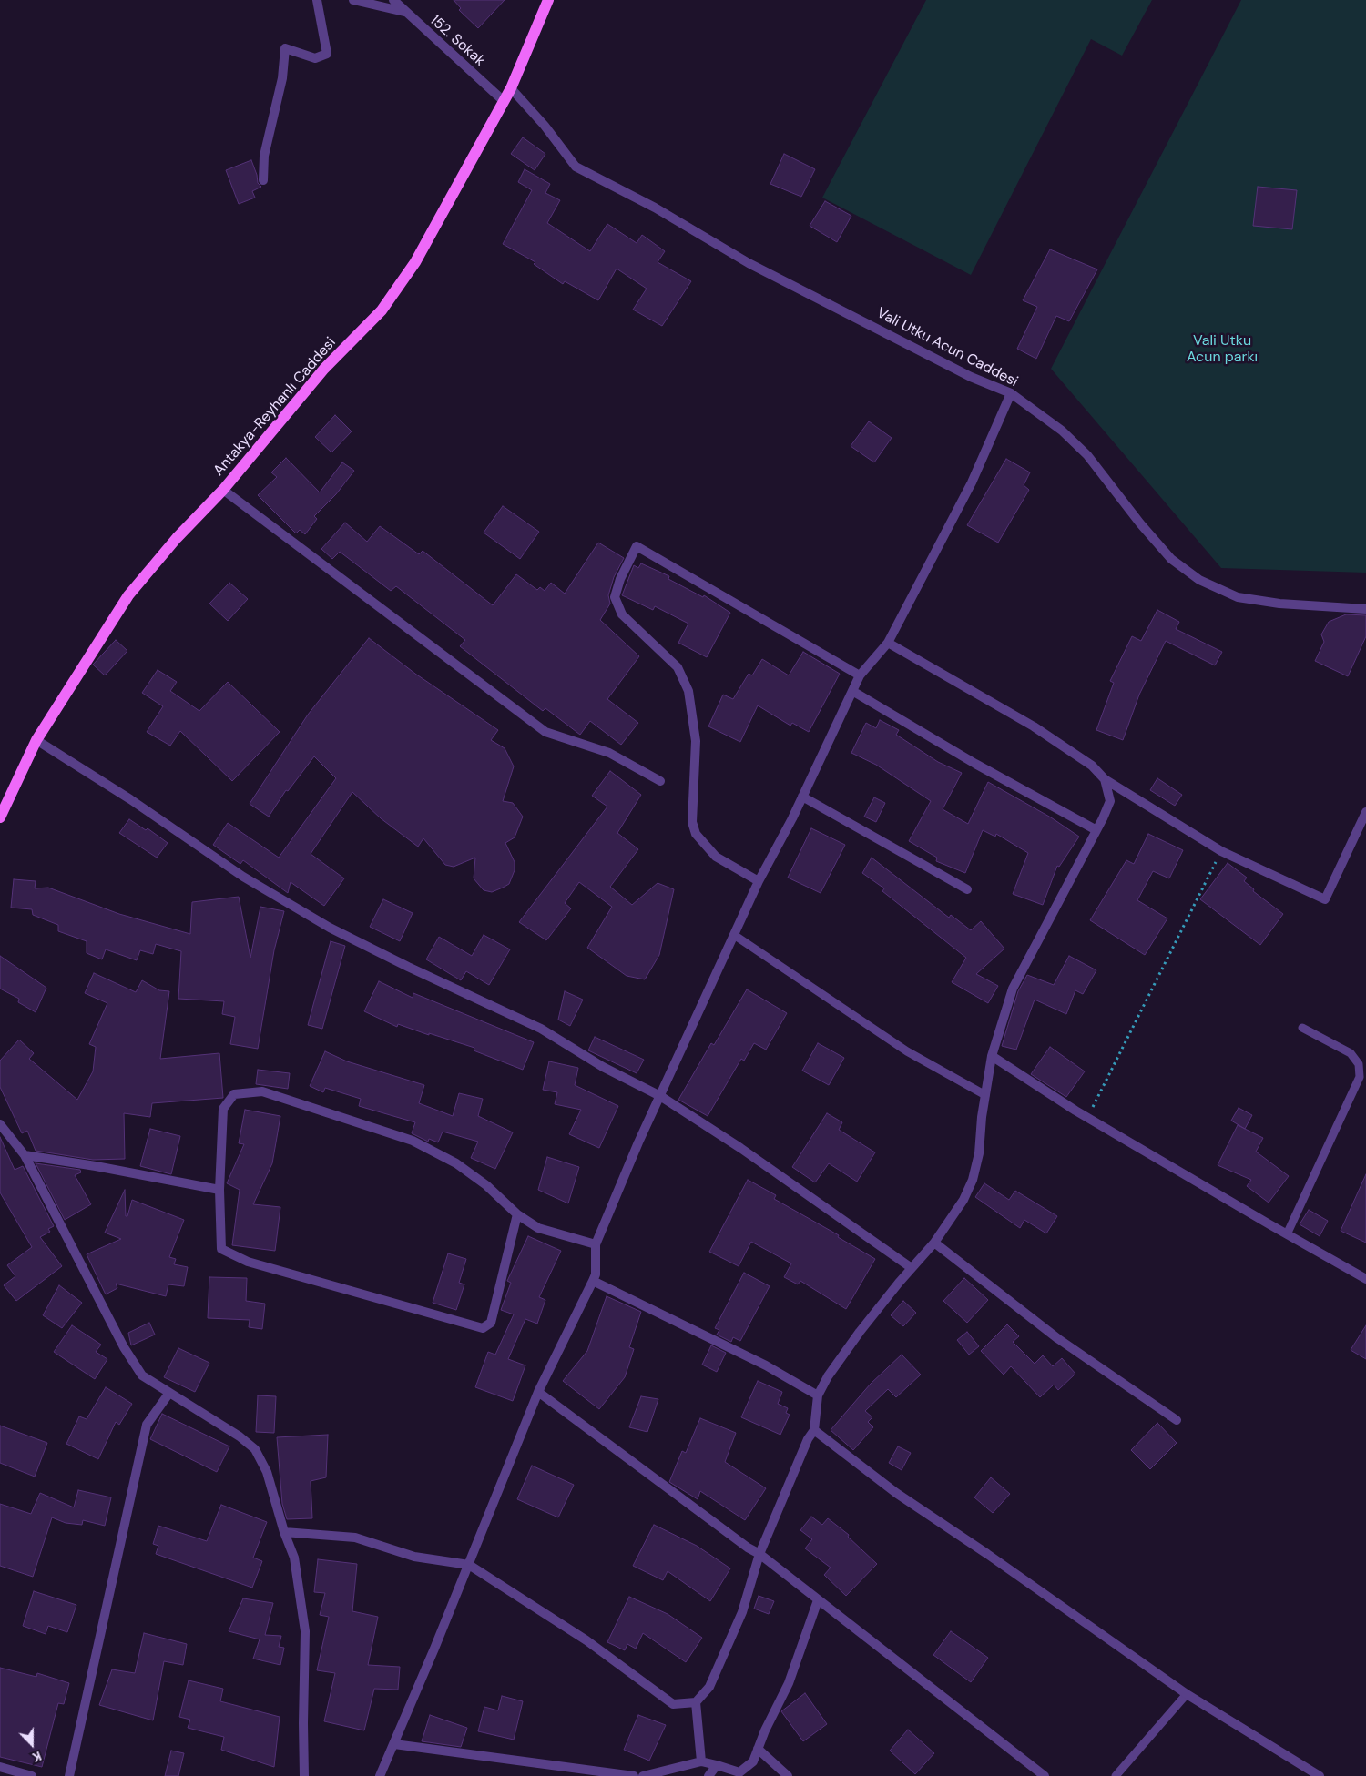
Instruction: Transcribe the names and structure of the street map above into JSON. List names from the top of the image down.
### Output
{
  "streets": {
    "main road": ["Antakya-Reyhanlı Caddesi"],
    "street": ["152. Sokak", "Vali Utku Acun Caddesi"]
  },
  "crossings": [
    ["152. Sokak", "Antakya-Reyhanlı Caddesi"],
    ["Vali Utku Acun Caddesi", "Antakya-Reyhanlı Caddesi"]
  ],
  "parks": ["Vali Utku Acun parkı"],
  "north": "bottom"
}
